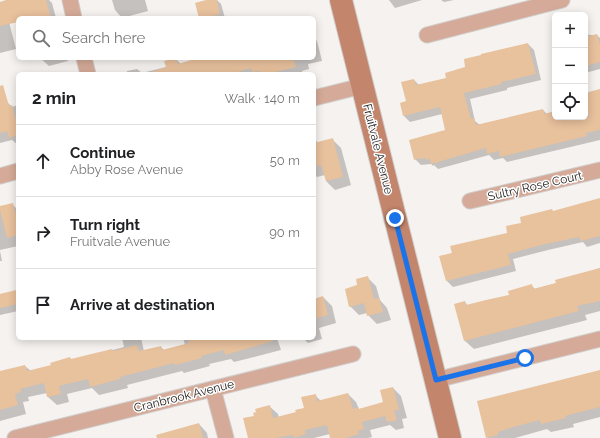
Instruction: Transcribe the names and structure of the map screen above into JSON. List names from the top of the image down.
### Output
{
  "streets": {
    "main road": ["Fruitvale Avenue"],
    "street": ["Sultry Rose Court", "Cranbrook Avenue"]
  },
  "page": {
    "map_buttons": ["+", "−"],
    "search": "Search here",
    "heading": ["2 min", "Walk · 140 m"],
    "list": [
      ["Continue", "Abby Rose Avenue", "50 m"],
      ["Turn right", "Fruitvale Avenue", "90 m"],
      "Arrive at destination"
    ]
  }
}
